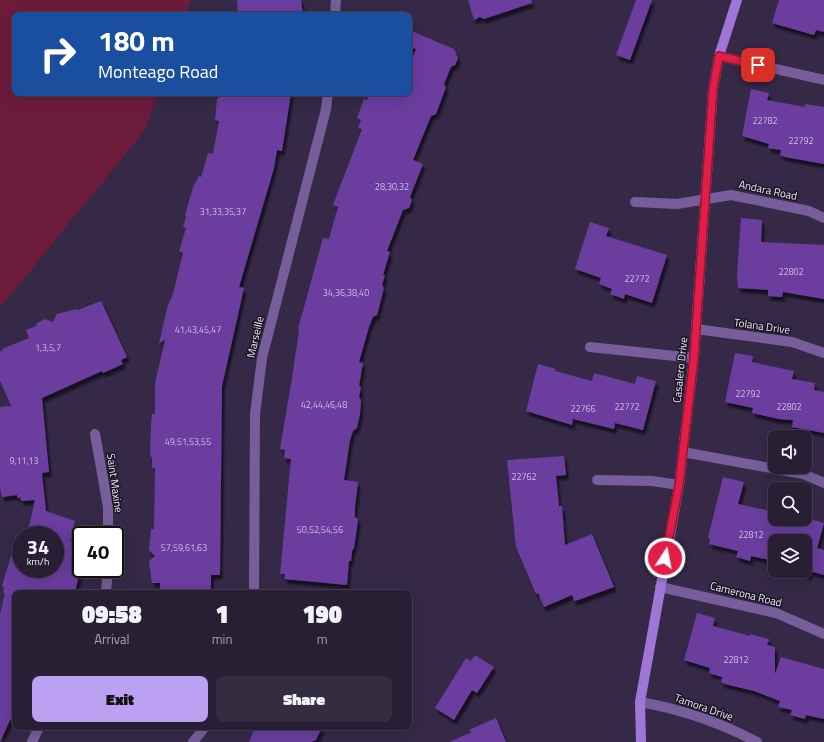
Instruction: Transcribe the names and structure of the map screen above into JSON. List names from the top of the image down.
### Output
{
  "streets": {
    "street": [
      "Andara Road",
      "Tolana Drive",
      "Marseille",
      "Casalero Drive",
      "Saint Maxine",
      "Camerona Road",
      "Tamora Drive"
    ]
  },
  "crossings": [
    ["Andara Road", "Casalero Drive"],
    ["Tolana Drive", "Casalero Drive"],
    ["Casalero Drive", "Camerona Road"],
    ["Casalero Drive", "Tamora Drive"]
  ],
  "house_numbers": [
    "22782",
    "22792",
    "28,30,32",
    "31,33,35,37",
    "22802",
    "22772",
    "34,36,38,40",
    "41,43,45,47",
    "1,3,5,7",
    "22792",
    "42,44,46,48",
    "22772",
    "22802",
    "22766",
    "49,51,53,55",
    "9,11,13",
    "22762",
    "50,52,54,56",
    "22812",
    "57,59,61,63",
    "22812"
  ],
  "page": {
    "turn": ["180 m", "Monteago Road"],
    "speed": "34 km/h",
    "limit": "40",
    "eta": [
      "09:58",
      "Arrival",
      "1",
      "min",
      "190",
      "m"
    ],
    "buttons": ["Exit", "Share"]
  }
}
